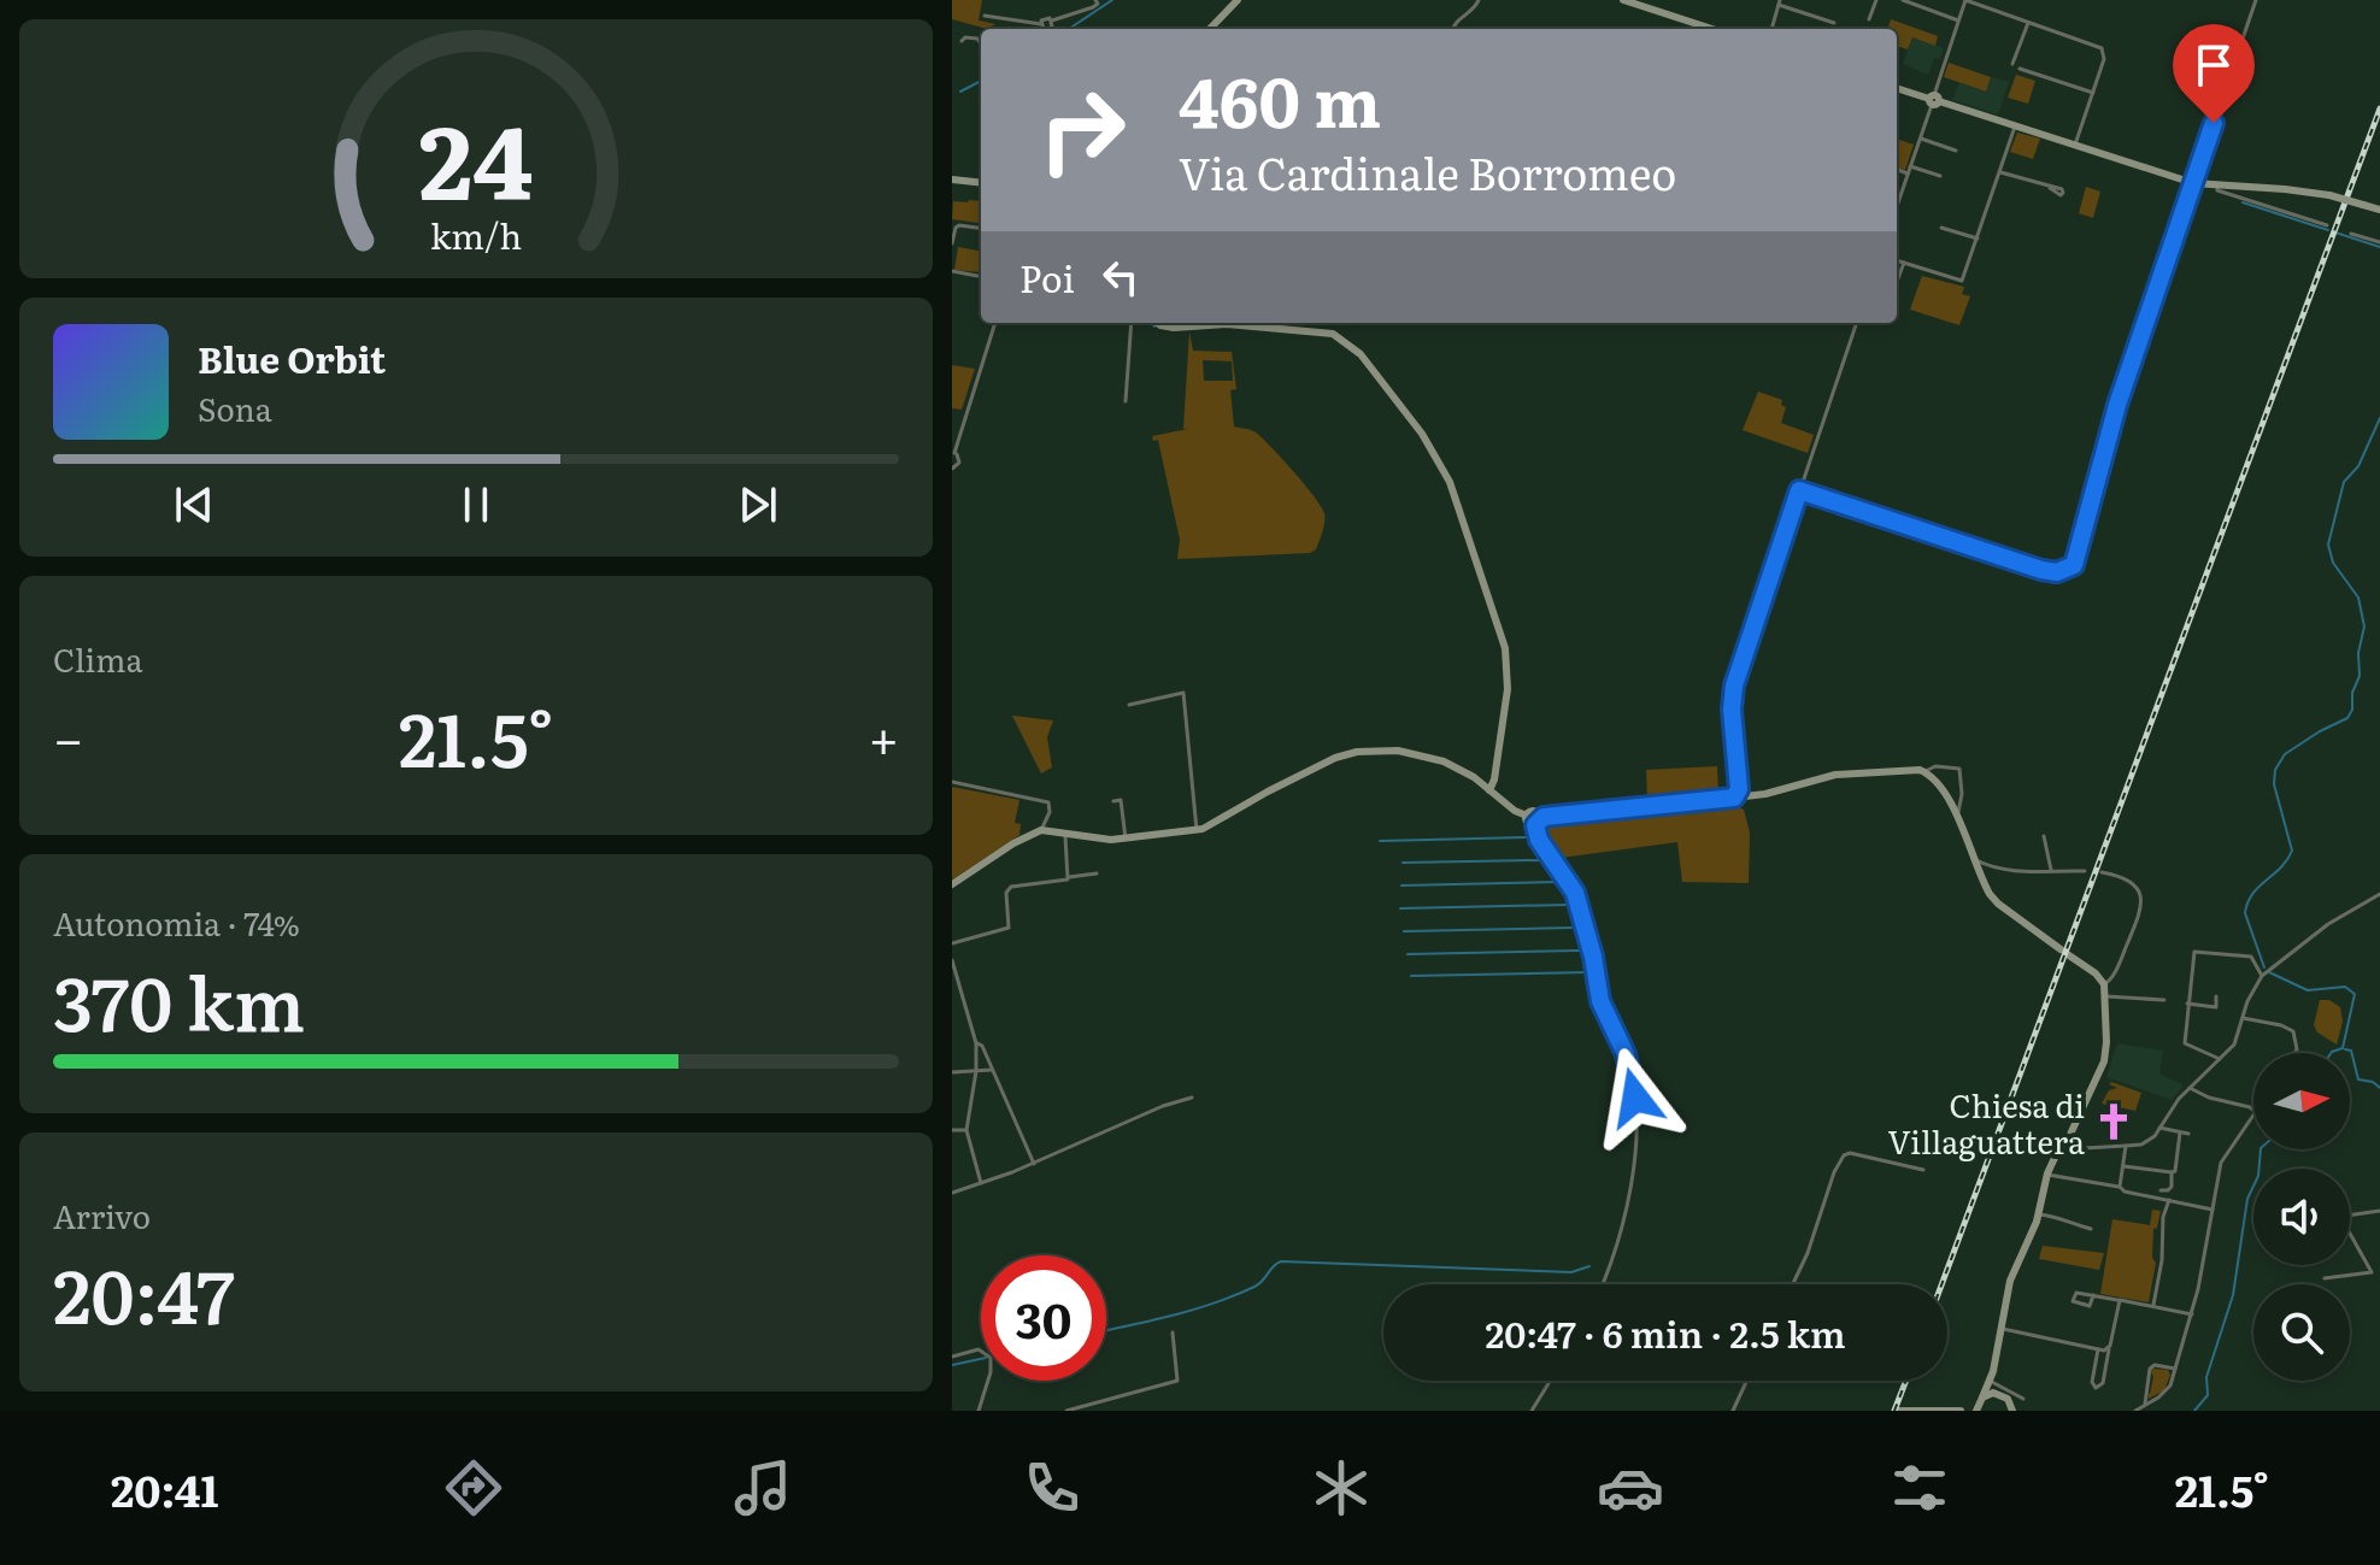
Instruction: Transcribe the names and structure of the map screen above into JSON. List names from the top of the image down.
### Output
{
  "places": {
    "church": ["Chiesa di Villaguattera"]
  },
  "north": "right",
  "page": {
    "turn": ["460 m", "Via Cardinale Borromeo"],
    "then": "Poi",
    "song": ["Blue Orbit", "Sona"],
    "tile": [
      "Clima",
      ["Autonomia · 74%", "370 km"],
      ["Arrivo", "20:47"]
    ],
    "heat": ["−", "21.5°", "+"],
    "limit": "30",
    "trip": "20:47 · 6 min · 2.5 km",
    "tabs": ["20:41", "21.5°"],
    "gauge": ["24", "km/h"]
  }
}
